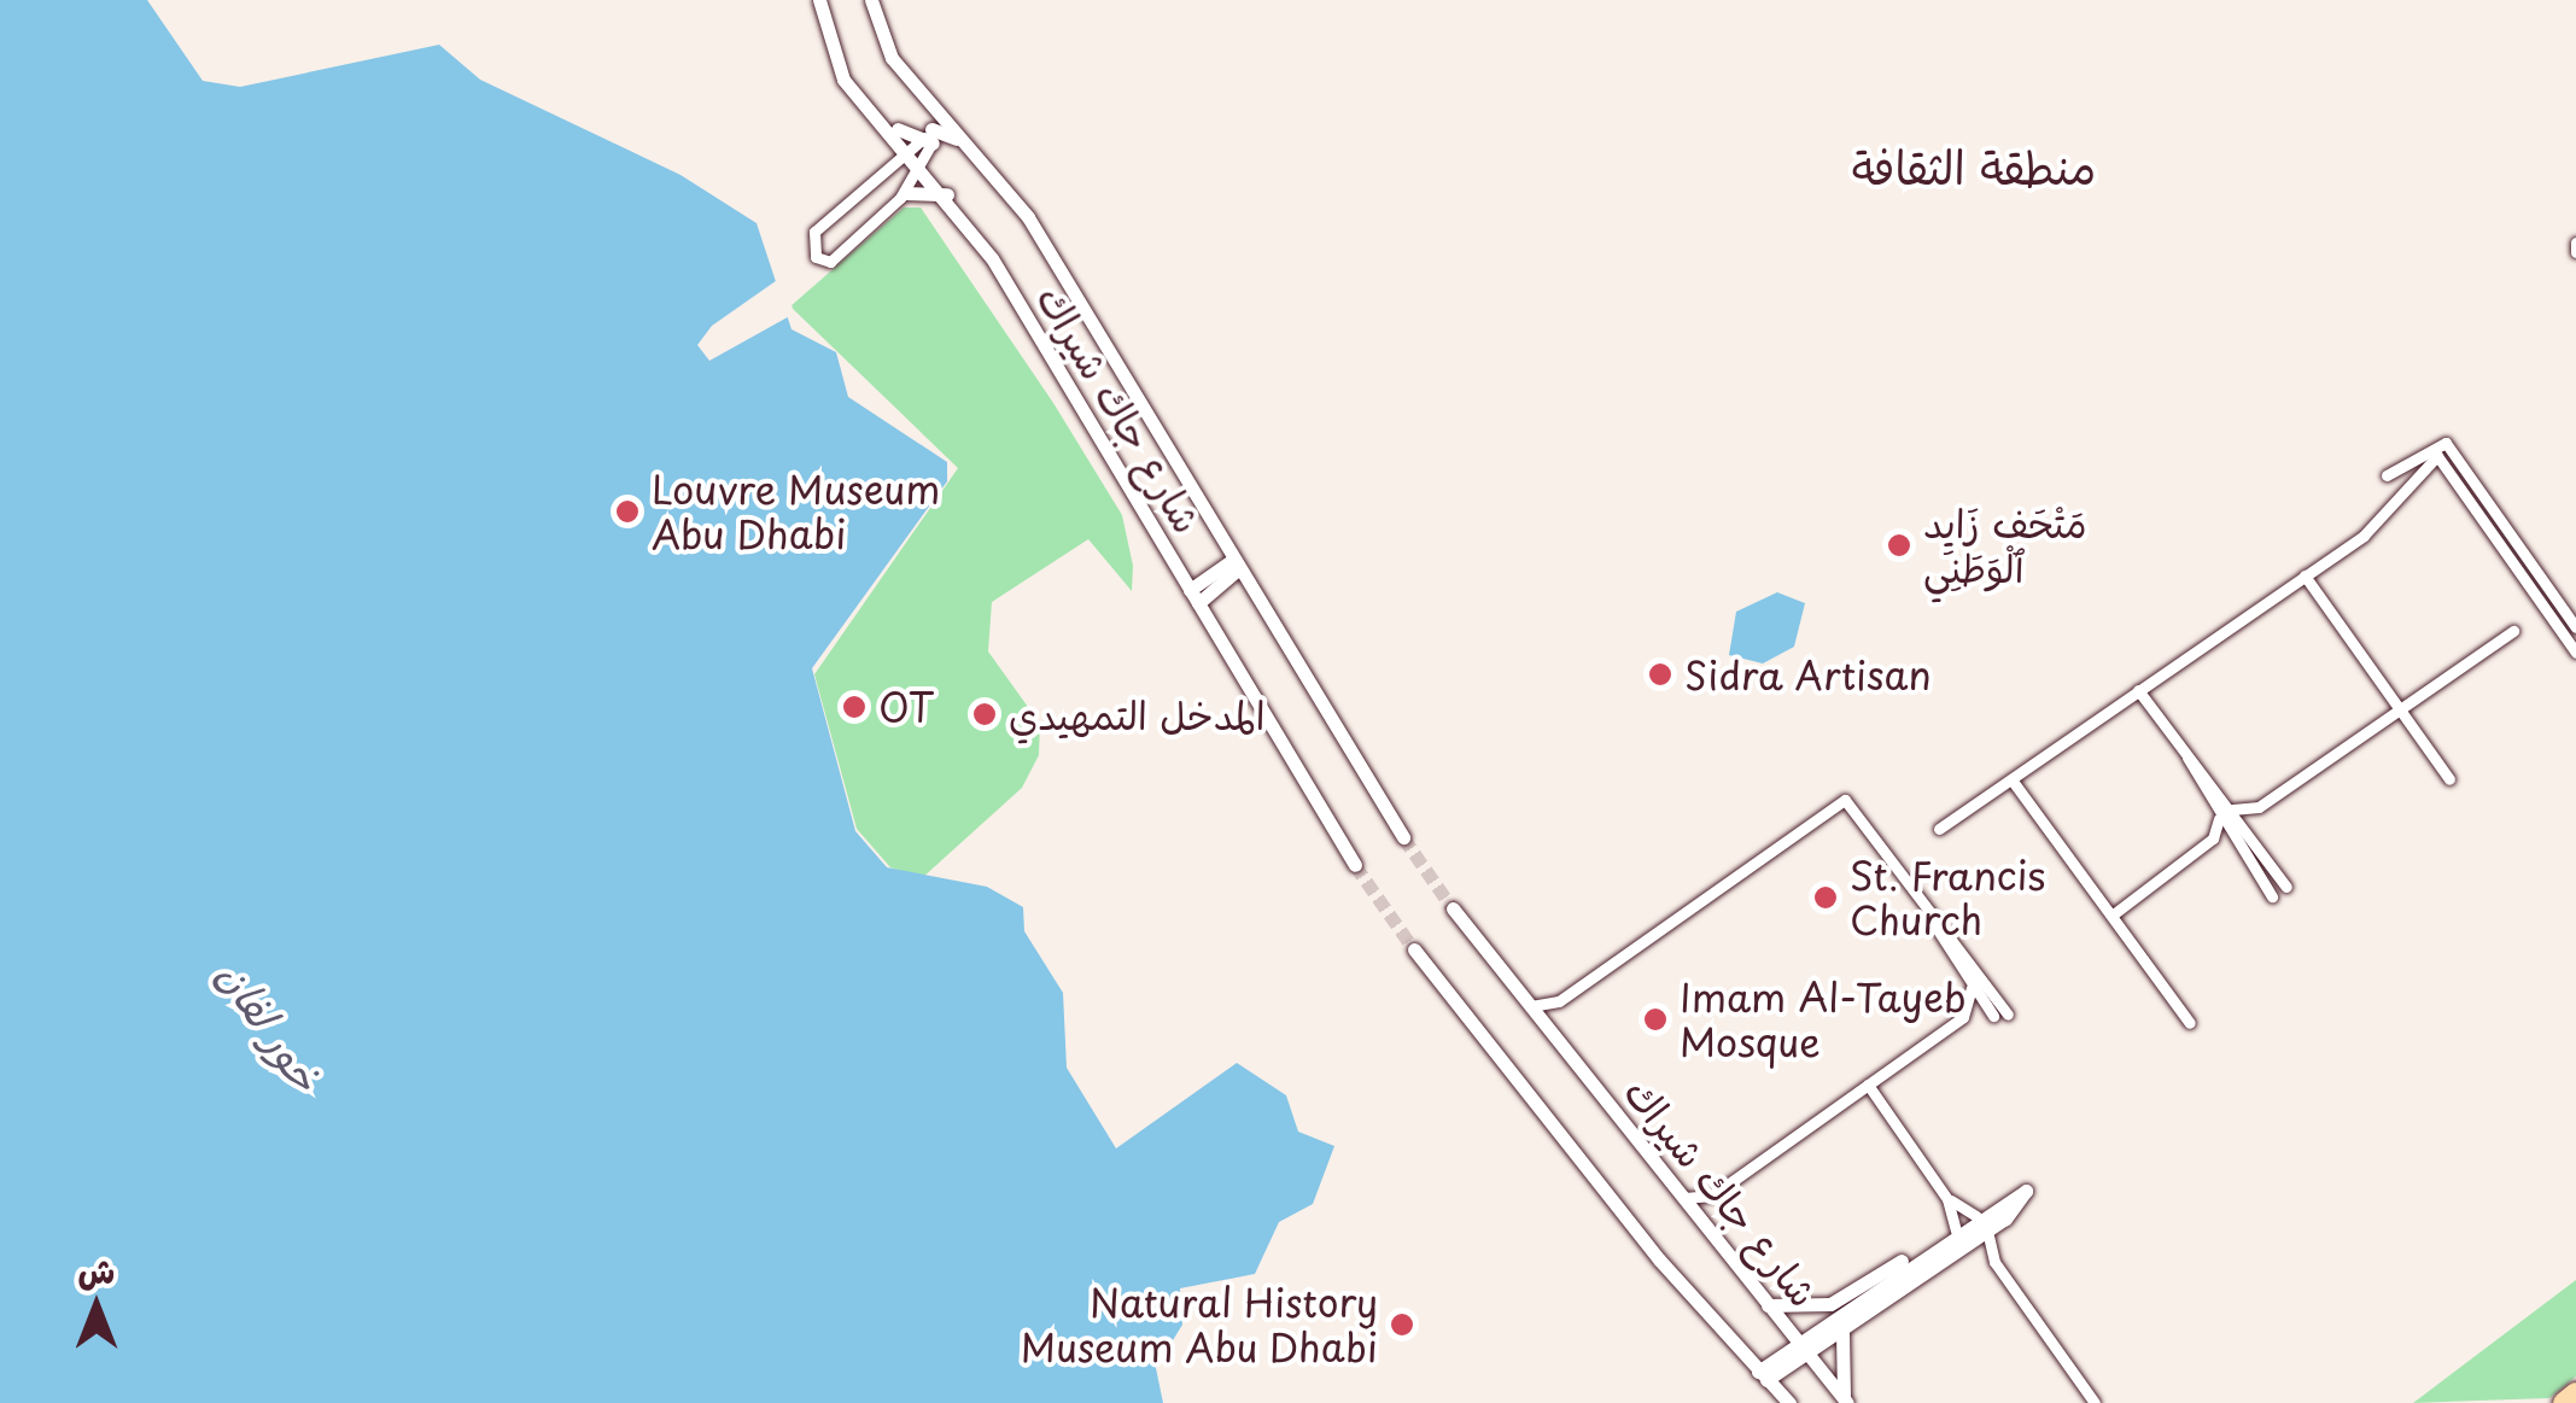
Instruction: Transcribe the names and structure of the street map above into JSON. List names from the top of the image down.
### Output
{
  "streets": {
    "street": ["شارع جاك شيراك"]
  },
  "districts": ["منطقة الثقافة"],
  "water": ["خور لفان"],
  "places": [
    "Louvre Museum Abu Dhabi",
    "مَتْحَف زَايِد ٱلْوَطَنِي",
    "Sidra Artisan",
    "OT",
    "المدخل التمهيدي",
    "St. Francis Church",
    "Imam Al-Tayeb Mosque",
    "Natural History Museum Abu Dhabi"
  ],
  "north": "top"
}
